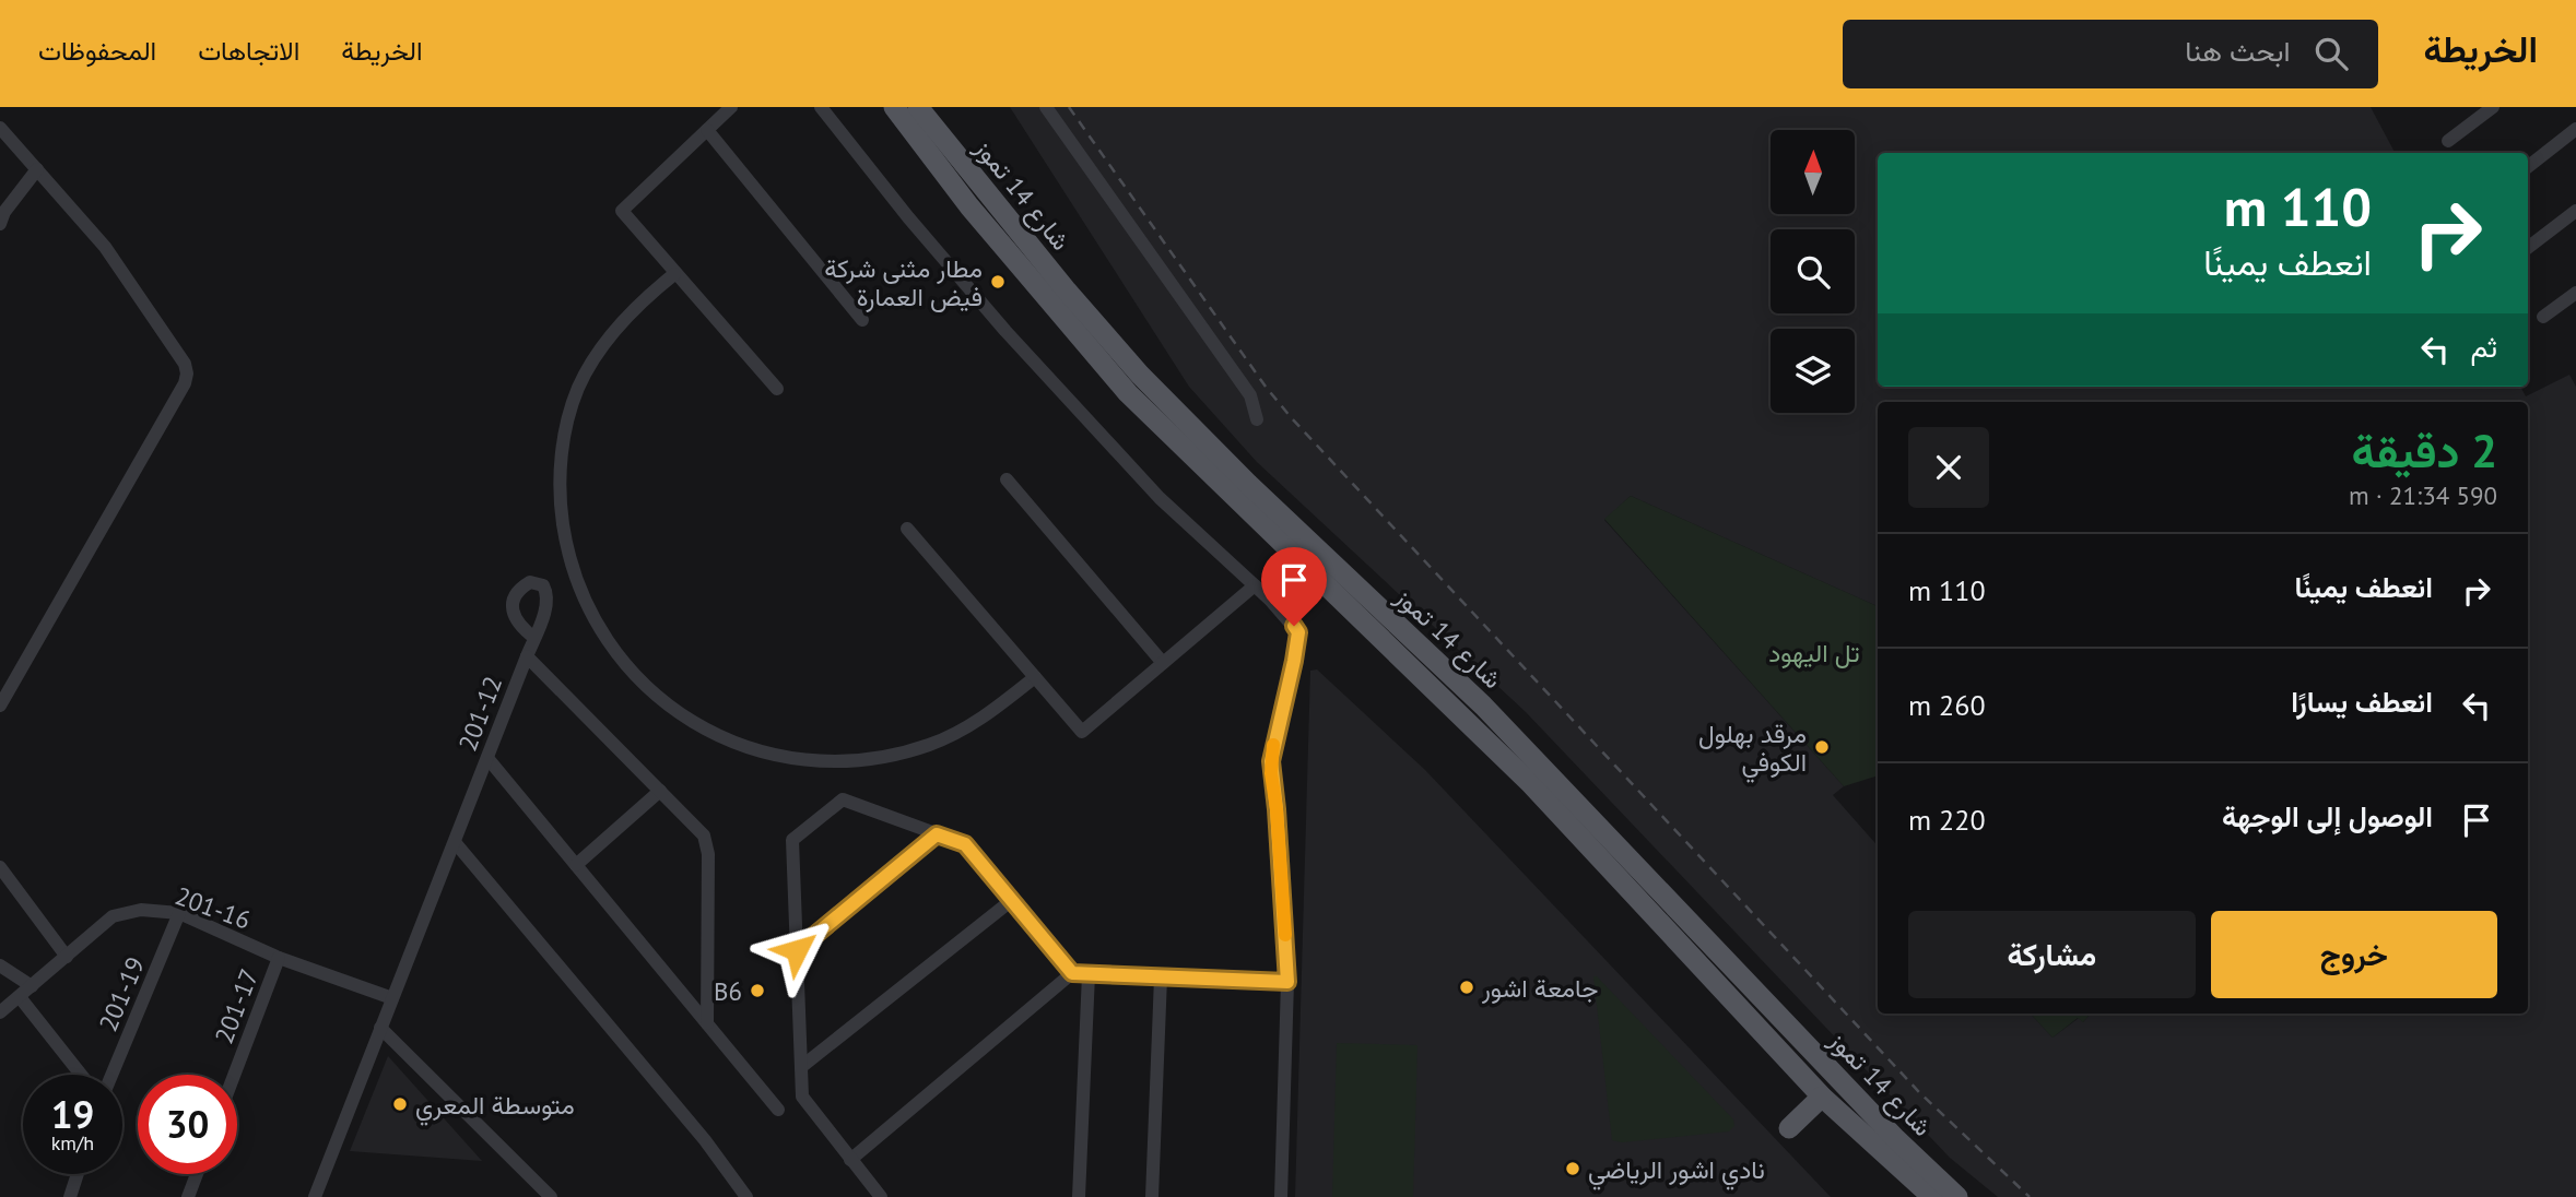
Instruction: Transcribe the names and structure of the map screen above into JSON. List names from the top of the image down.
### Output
{
  "streets": {
    "main road": ["شارع 14 تموز"],
    "street": [
      "201-12",
      "201-16",
      "201-19",
      "201-17"
    ]
  },
  "crossings": [
    ["201-12", "201-16"],
    ["201-16", "201-19"],
    ["201-16", "201-17"]
  ],
  "parks": ["تل اليهود"],
  "places": [
    "مطار مثنى شركة فيض العمارة",
    "مرقد بهلول الكوفي",
    "جامعة اشور",
    "B6",
    "متوسطة المعري",
    "نادي اشور الرياضي"
  ],
  "north": "top",
  "page": {
    "header": "الخريطة",
    "search": "ابحث هنا",
    "nav": ["الخريطة", "الاتجاهات", "المحفوظات"],
    "turn": ["110 m", "انعطف يمينًا"],
    "then": "ثم",
    "heading": ["2 دقيقة", "590 m · 21:34"],
    "list": [
      {
        "name": "انعطف يمينًا",
        "value": "110 m"
      },
      {
        "name": "انعطف يسارًا",
        "value": "260 m"
      },
      {
        "name": "الوصول إلى الوجهة",
        "value": "220 m"
      }
    ],
    "buttons": ["خروج", "مشاركة"],
    "speed": "19 km/h",
    "limit": "30"
  }
}
